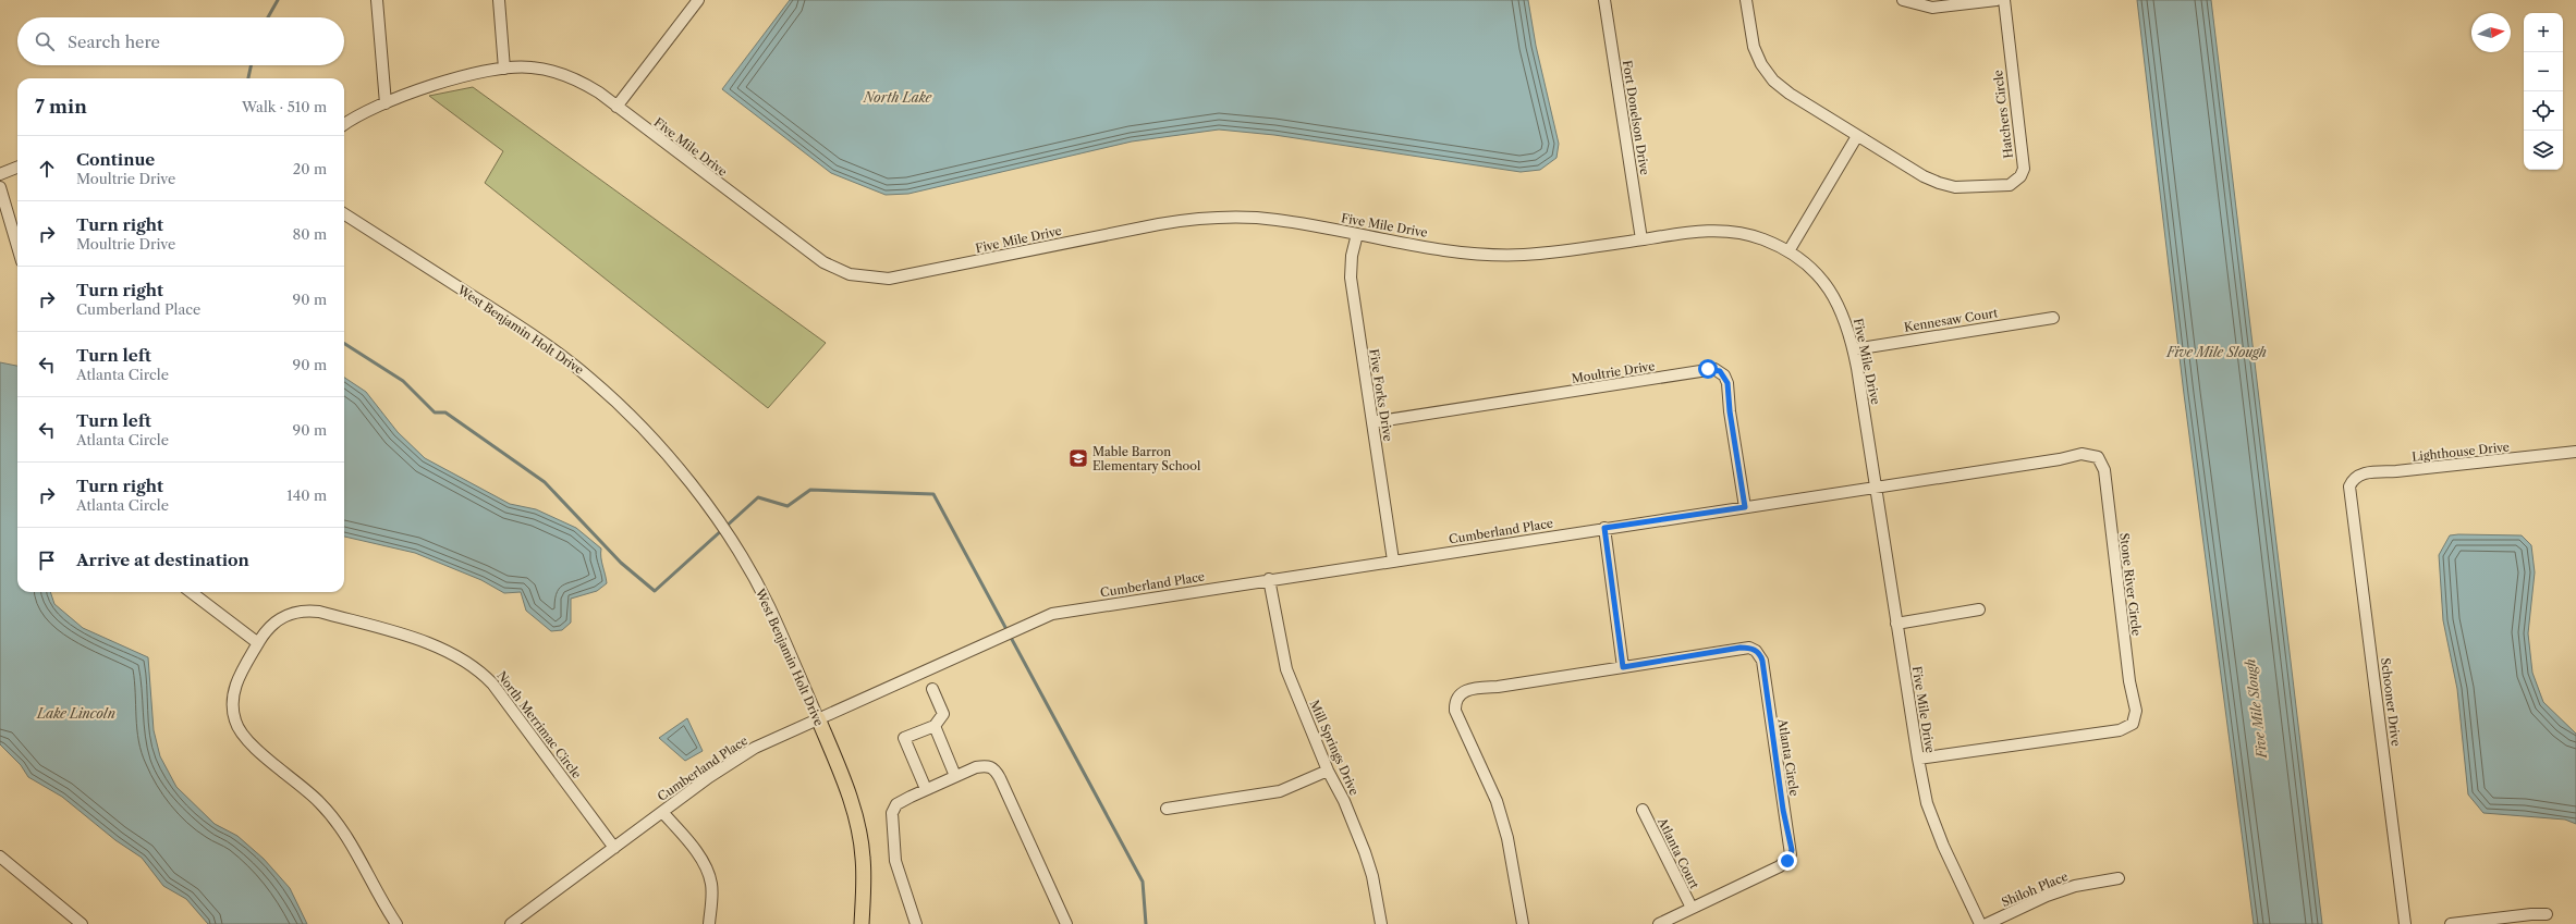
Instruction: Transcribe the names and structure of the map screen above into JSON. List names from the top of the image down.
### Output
{
  "streets": {
    "main road": ["West Benjamin Holt Drive"],
    "street": [
      "Hatchers Circle",
      "Fort Donelson Drive",
      "Five Mile Drive",
      "Kennesaw Court",
      "Moultrie Drive",
      "Five Forks Drive",
      "Lighthouse Drive",
      "Cumberland Place",
      "Stone River Circle",
      "Schooner Drive",
      "North Merrimac Circle",
      "Mill Springs Drive",
      "Atlanta Circle",
      "Atlanta Court",
      "Shiloh Place"
    ]
  },
  "crossings": [
    ["Fort Donelson Drive", "Five Mile Drive"],
    ["Five Mile Drive", "Kennesaw Court"],
    ["Five Mile Drive", "Five Forks Drive"],
    ["Five Mile Drive", "Cumberland Place"],
    ["Five Mile Drive", "Stone River Circle"],
    ["West Benjamin Holt Drive", "Cumberland Place"],
    ["Moultrie Drive", "Five Forks Drive"],
    ["Moultrie Drive", "Cumberland Place"],
    ["Five Forks Drive", "Cumberland Place"],
    ["Lighthouse Drive", "Schooner Drive"],
    ["Cumberland Place", "Stone River Circle"],
    ["Cumberland Place", "North Merrimac Circle"],
    ["Cumberland Place", "Mill Springs Drive"],
    ["Atlanta Circle", "Atlanta Court"]
  ],
  "water": ["North Lake", "Five Mile Slough", "Lake Lincoln"],
  "places": {
    "school or university": ["Mable Barron Elementary School"]
  },
  "north": "right",
  "page": {
    "map_buttons": ["+", "−"],
    "search": "Search here",
    "heading": ["7 min", "Walk · 510 m"],
    "list": [
      ["Continue", "Moultrie Drive", "20 m"],
      ["Turn right", "Moultrie Drive", "80 m"],
      ["Turn right", "Cumberland Place", "90 m"],
      ["Turn left", "Atlanta Circle", "90 m"],
      ["Turn left", "Atlanta Circle", "90 m"],
      ["Turn right", "Atlanta Circle", "140 m"],
      "Arrive at destination"
    ]
  }
}
